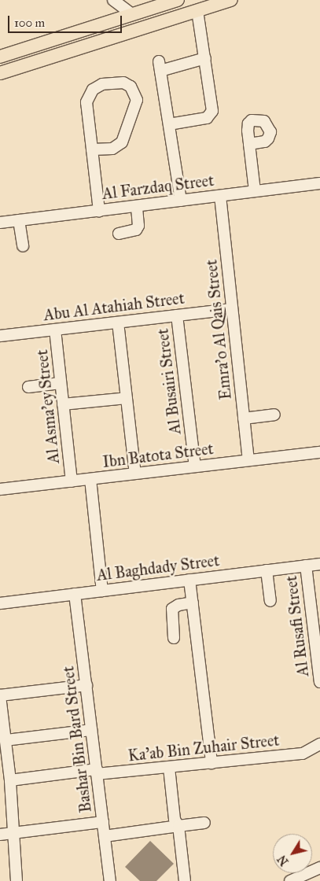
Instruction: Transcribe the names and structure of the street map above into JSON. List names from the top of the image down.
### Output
{
  "streets": {
    "street": [
      "Al Farzdaq Street",
      "Abu Al Atahiah Street",
      "Emra'o Al Qais Street",
      "Al Busairi Street",
      "Al Asma'ey Street",
      "Ibn Batota Street",
      "Al Baghdady Street",
      "Al Rusafi Street",
      "Bashar Bin Bard Street",
      "Ka'ab Bin Zuhair Street"
    ]
  },
  "crossings": [
    ["Al Farzdaq Street", "Emra'o Al Qais Street"],
    ["Abu Al Atahiah Street", "Emra'o Al Qais Street"],
    ["Abu Al Atahiah Street", "Al Busairi Street"],
    ["Abu Al Atahiah Street", "Al Asma'ey Street"],
    ["Emra'o Al Qais Street", "Ibn Batota Street"],
    ["Al Busairi Street", "Ibn Batota Street"],
    ["Al Asma'ey Street", "Ibn Batota Street"],
    ["Al Baghdady Street", "Al Rusafi Street"],
    ["Al Baghdady Street", "Bashar Bin Bard Street"],
    ["Bashar Bin Bard Street", "Ka'ab Bin Zuhair Street"]
  ],
  "scale_bar": "100 m",
  "north": "bottom left"
}
